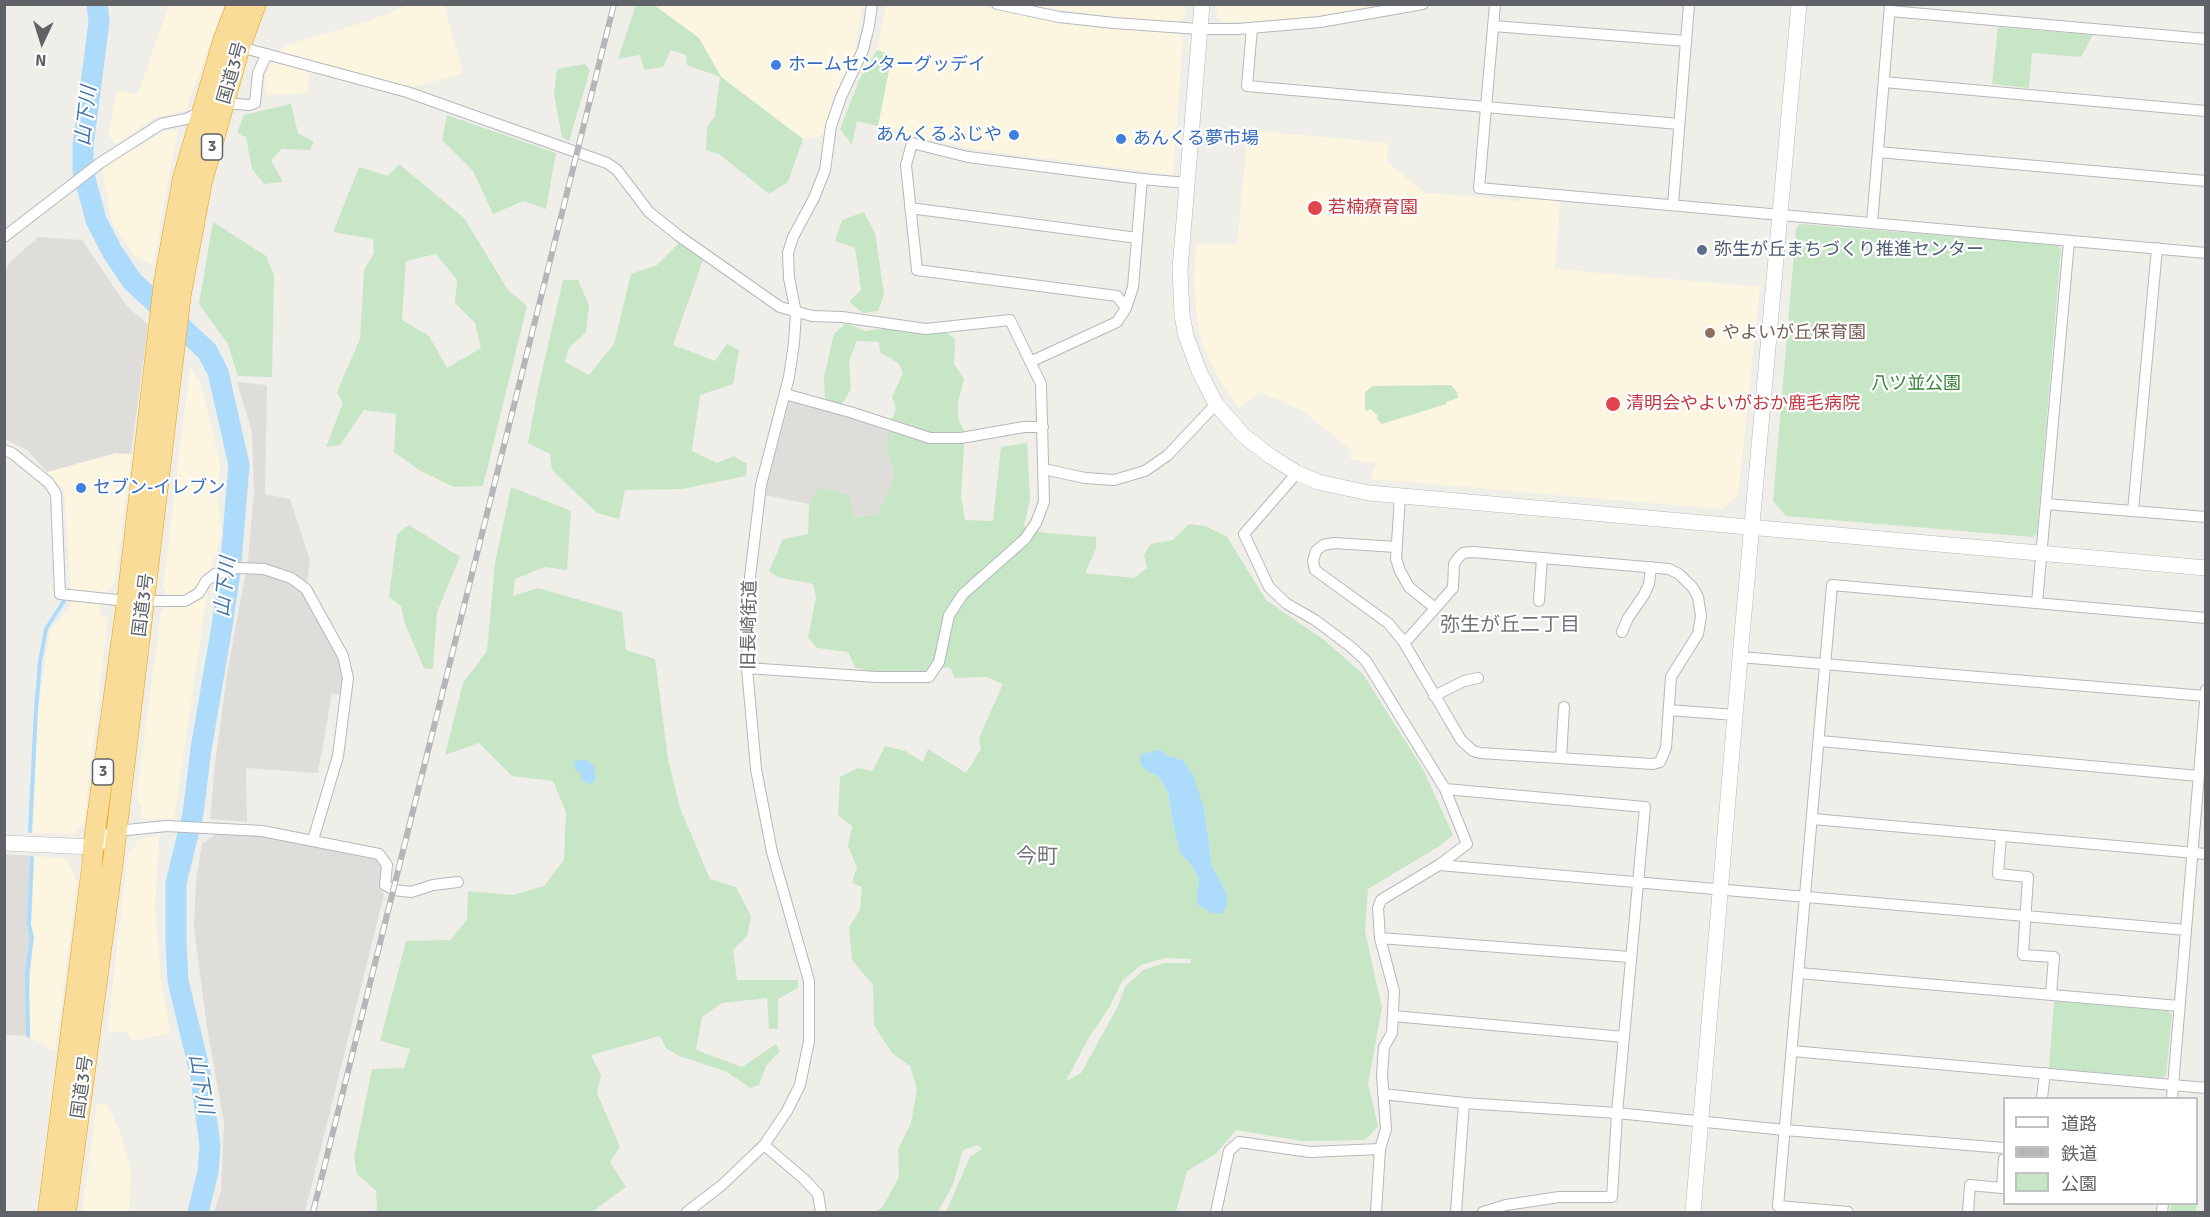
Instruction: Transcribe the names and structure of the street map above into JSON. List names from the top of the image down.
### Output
{
  "streets": {
    "highway": ["国道3号", "3"],
    "street": ["旧長崎街道"]
  },
  "districts": ["弥生が丘二丁目", "今町"],
  "water": ["山下川"],
  "parks": ["八ツ並公園"],
  "places": [
    "ホームセンターグッデイ",
    "あんくるふじや",
    "あんくる夢市場",
    "若楠療育園",
    "弥生が丘まちづくり推進センター",
    "やよいが丘保育園",
    "清明会やよいがおか鹿毛病院",
    "セブン-イレブン"
  ],
  "legend": ["道路", "鉄道", "公園"],
  "north": "bottom"
}
